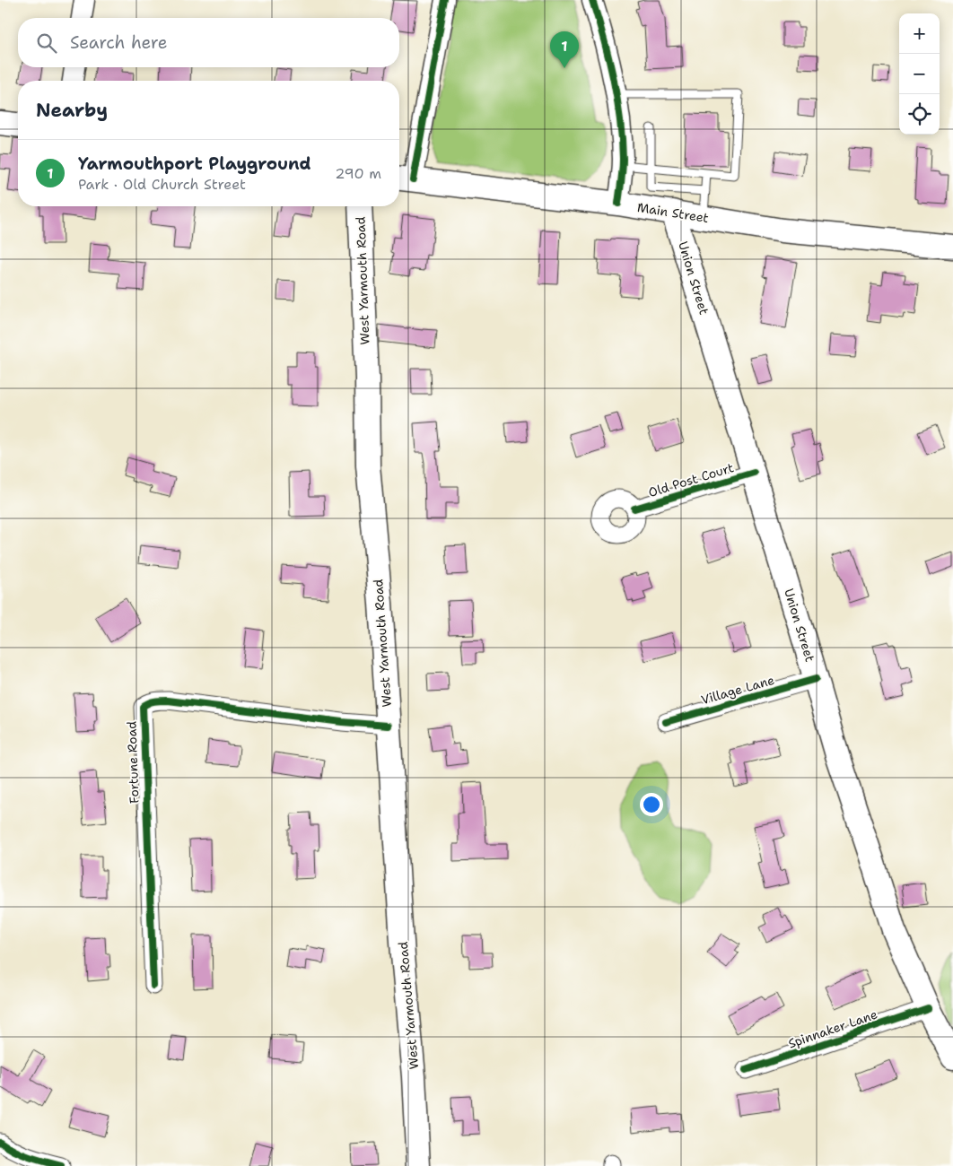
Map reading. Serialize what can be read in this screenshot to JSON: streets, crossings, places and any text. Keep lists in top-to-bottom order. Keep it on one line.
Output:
{"streets":{"main road":["Main Street","Union Street","West Yarmouth Road"],"street":["Old Post Court","Village Lane","Fortune Road","Spinnaker Lane"]},"crossings":[["Main Street","Union Street"],["Union Street","Old Post Court"],["Union Street","Village Lane"],["Union Street","Spinnaker Lane"],["West Yarmouth Road","Fortune Road"]],"page":{"map_buttons":["+","−"],"search":"Search here","pins":"1","heading":"Nearby","list":[{"mark":"1","name":"Yarmouthport Playground","note":"Park · Old Church Street","value":"290 m"}]}}
